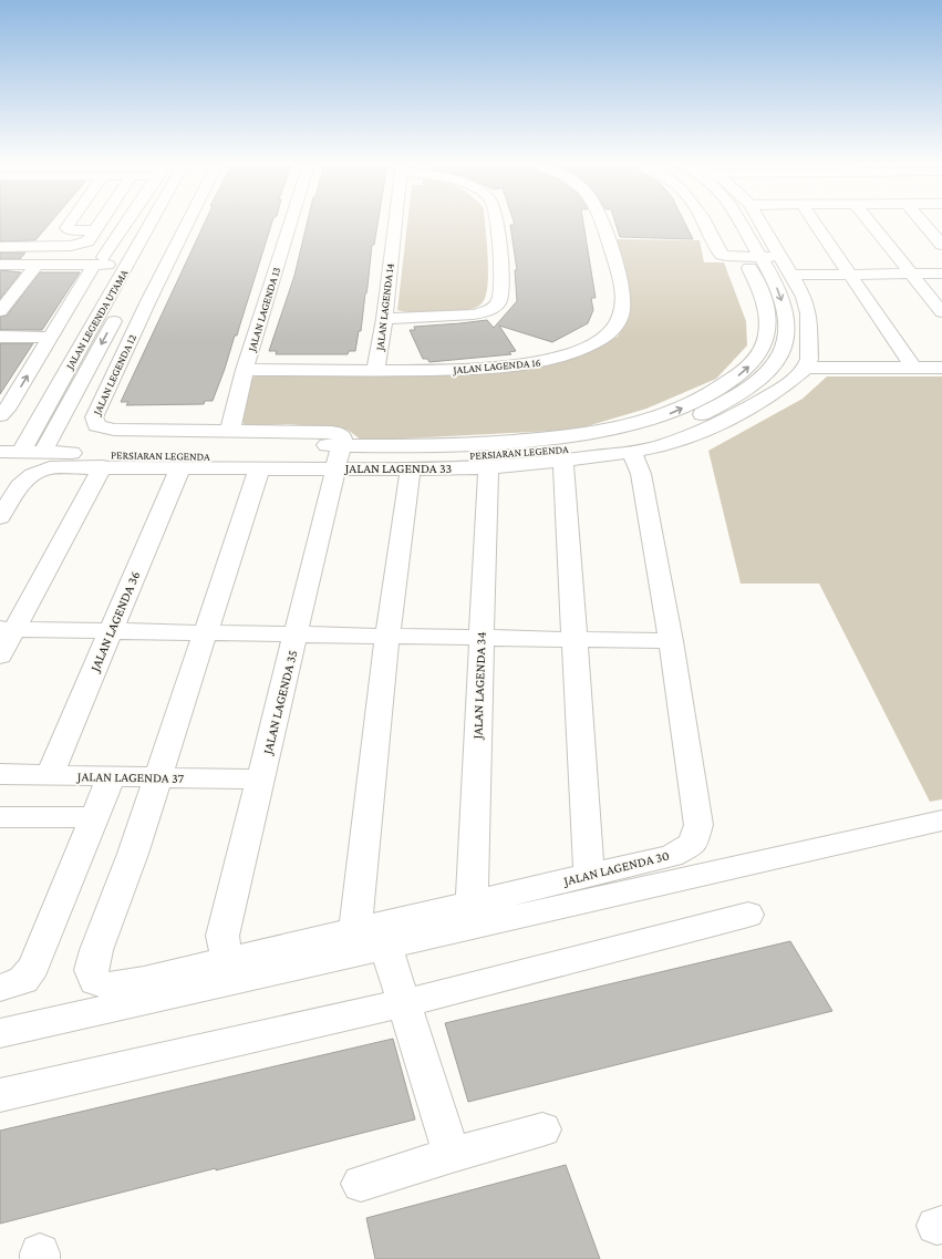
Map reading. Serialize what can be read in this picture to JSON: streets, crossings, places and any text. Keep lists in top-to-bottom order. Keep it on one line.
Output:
{"streets":{"street":["JALAN LAGENDA 14","JALAN LAGENDA 13","JALAN LEGENDA UTAMA","JALAN LAGENDA 16","JALAN LEGENDA 12","PERSIARAN LEGENDA","JALAN LAGENDA 33","JALAN LAGENDA 36","JALAN LAGENDA 34","JALAN LAGENDA 35","JALAN LAGENDA 37","JALAN LAGENDA 30"]},"crossings":[["JALAN LAGENDA 14","JALAN LAGENDA 16"],["JALAN LAGENDA 13","JALAN LAGENDA 16"],["JALAN LAGENDA 13","JALAN LEGENDA 12"],["JALAN LEGENDA UTAMA","JALAN LEGENDA 12"],["JALAN LEGENDA UTAMA","PERSIARAN LEGENDA"],["JALAN LEGENDA UTAMA","JALAN LAGENDA 33"],["JALAN LEGENDA 12","PERSIARAN LEGENDA"],["JALAN LEGENDA 12","JALAN LAGENDA 33"],["JALAN LEGENDA 12","JALAN LAGENDA 35"],["PERSIARAN LEGENDA","JALAN LAGENDA 33"],["PERSIARAN LEGENDA","JALAN LAGENDA 35"],["JALAN LAGENDA 33","JALAN LAGENDA 36"],["JALAN LAGENDA 33","JALAN LAGENDA 34"],["JALAN LAGENDA 33","JALAN LAGENDA 35"],["JALAN LAGENDA 33","JALAN LAGENDA 30"],["JALAN LAGENDA 36","JALAN LAGENDA 37"],["JALAN LAGENDA 34","JALAN LAGENDA 30"],["JALAN LAGENDA 35","JALAN LAGENDA 37"],["JALAN LAGENDA 35","JALAN LAGENDA 30"],["JALAN LAGENDA 37","JALAN LAGENDA 30"]]}
